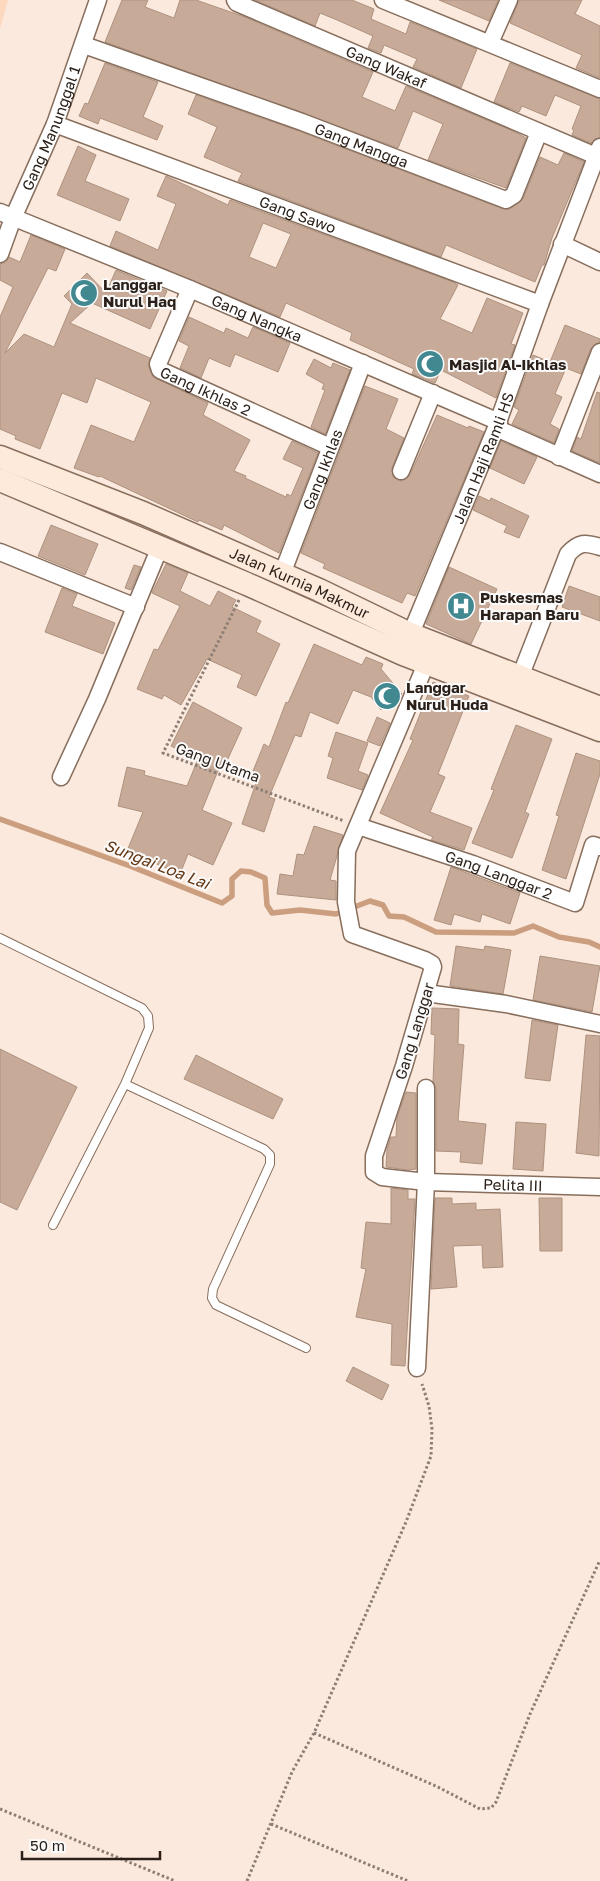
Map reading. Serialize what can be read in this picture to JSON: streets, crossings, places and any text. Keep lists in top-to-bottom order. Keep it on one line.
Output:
{"streets":{"street":["Gang Wakaf","Gang Manunggal 1","Gang Mangga","Gang Sawo","Gang Nangka","Gang Ikhlas 2","Jalan Haji Ramli HS","Gang Ikhlas","Jalan Kurnia Makmur","Gang Langgar 2","Gang Langgar","Pelita III"],"path":["Gang Utama"]},"crossings":[["Gang Wakaf","Gang Mangga"],["Gang Manunggal 1","Gang Mangga"],["Gang Manunggal 1","Gang Sawo"],["Gang Manunggal 1","Gang Nangka"],["Gang Sawo","Jalan Haji Ramli HS"],["Gang Nangka","Gang Ikhlas 2"],["Gang Nangka","Jalan Haji Ramli HS"],["Gang Nangka","Gang Ikhlas"],["Gang Ikhlas 2","Gang Ikhlas"],["Jalan Haji Ramli HS","Jalan Kurnia Makmur"],["Gang Ikhlas","Jalan Kurnia Makmur"],["Jalan Kurnia Makmur","Gang Utama"],["Jalan Kurnia Makmur","Gang Langgar"],["Gang Utama","Gang Langgar 2"],["Gang Utama","Gang Langgar"],["Gang Langgar 2","Gang Langgar"],["Gang Langgar","Pelita III"]],"water":["Sungai Loa Lai"],"places":{"mosque":["Langgar Nurul Haq","Masjid Al-Ikhlas","Langgar Nurul Huda"],"hospital":["Puskesmas Harapan Baru"]},"scale_bar":"50 m"}
